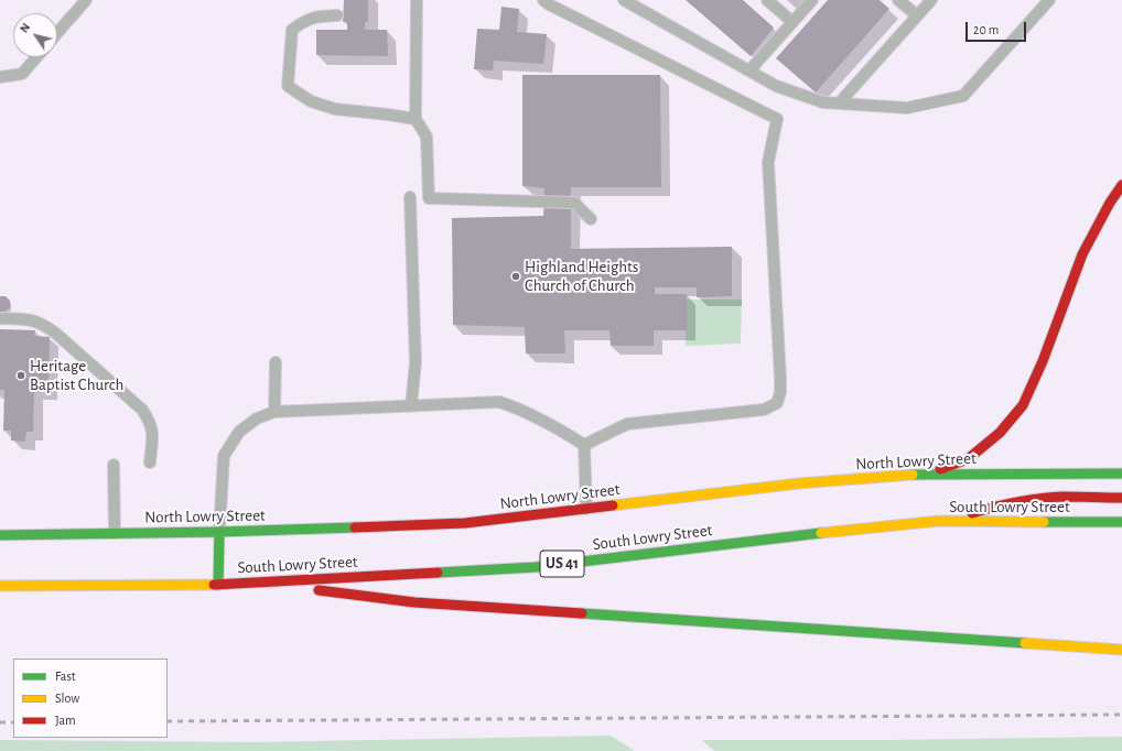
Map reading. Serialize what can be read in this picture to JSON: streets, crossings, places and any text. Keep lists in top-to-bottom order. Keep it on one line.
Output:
{"streets":{"main road":["North Lowry Street","South Lowry Street","US 41"]},"places":["Highland Heights Church of Church","Heritage Baptist Church"],"legend":["Fast","Slow","Jam"],"scale_bar":"20 m","north":"top left"}
